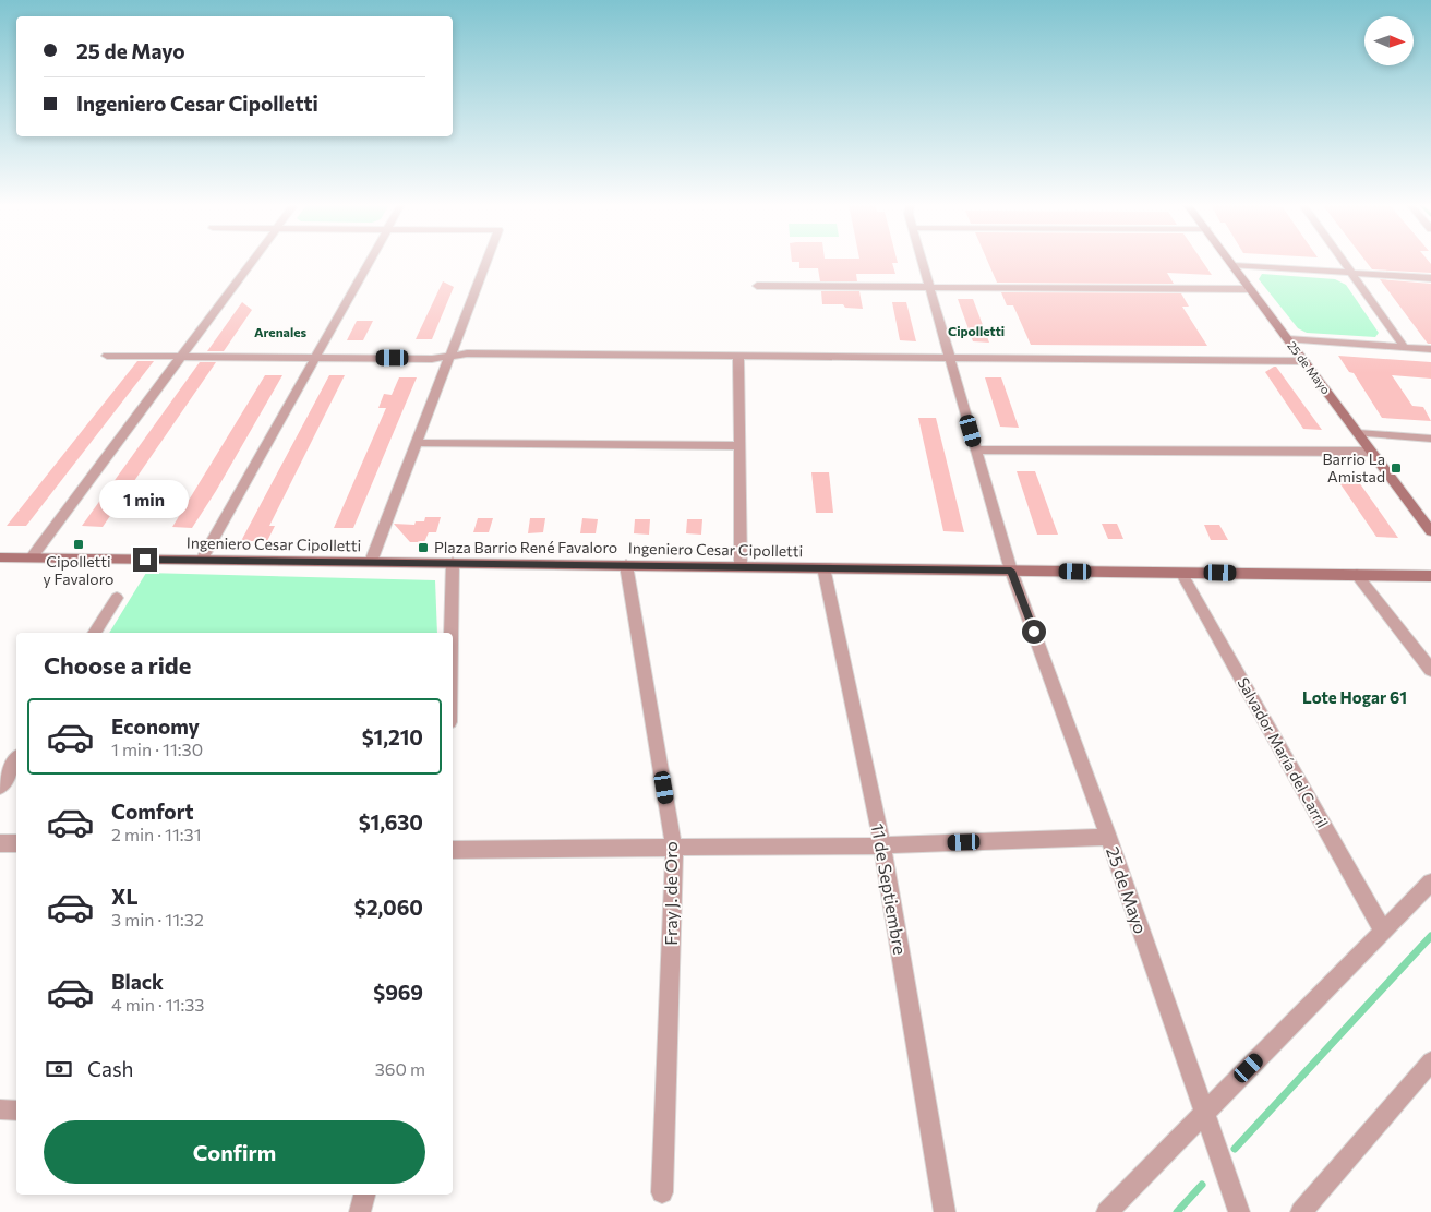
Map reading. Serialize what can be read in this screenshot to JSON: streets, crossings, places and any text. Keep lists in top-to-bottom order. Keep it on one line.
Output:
{"streets":{"street":["25 de Mayo","Ingeniero Cesar Cipolletti","Salvador María del Carril","11 de Septiembre","Fray J. de Oro"]},"crossings":[["25 de Mayo","Ingeniero Cesar Cipolletti"],["Ingeniero Cesar Cipolletti","Salvador María del Carril"],["Ingeniero Cesar Cipolletti","11 de Septiembre"],["Ingeniero Cesar Cipolletti","Fray J. de Oro"]],"districts":["Cipolletti","Arenales","Lote Hogar 61"],"places":{"transit":["Barrio La Amistad","Cipolletti y Favaloro","Plaza Barrio René Favaloro"]},"north":"right","page":{"banner":["25 de Mayo","Ingeniero Cesar Cipolletti"],"bubble":"1 min","heading":"Choose a ride","list":[{"name":"Economy","note":"1 min · 11:30","value":"$1,210"},{"name":"Comfort","note":"2 min · 11:31","value":"$1,630"},{"name":"XL","note":"3 min · 11:32","value":"$2,060"},{"name":"Black","note":"4 min · 11:33","value":"$969"}],"pay":["Cash","360 m"],"buttons":"Confirm"}}
